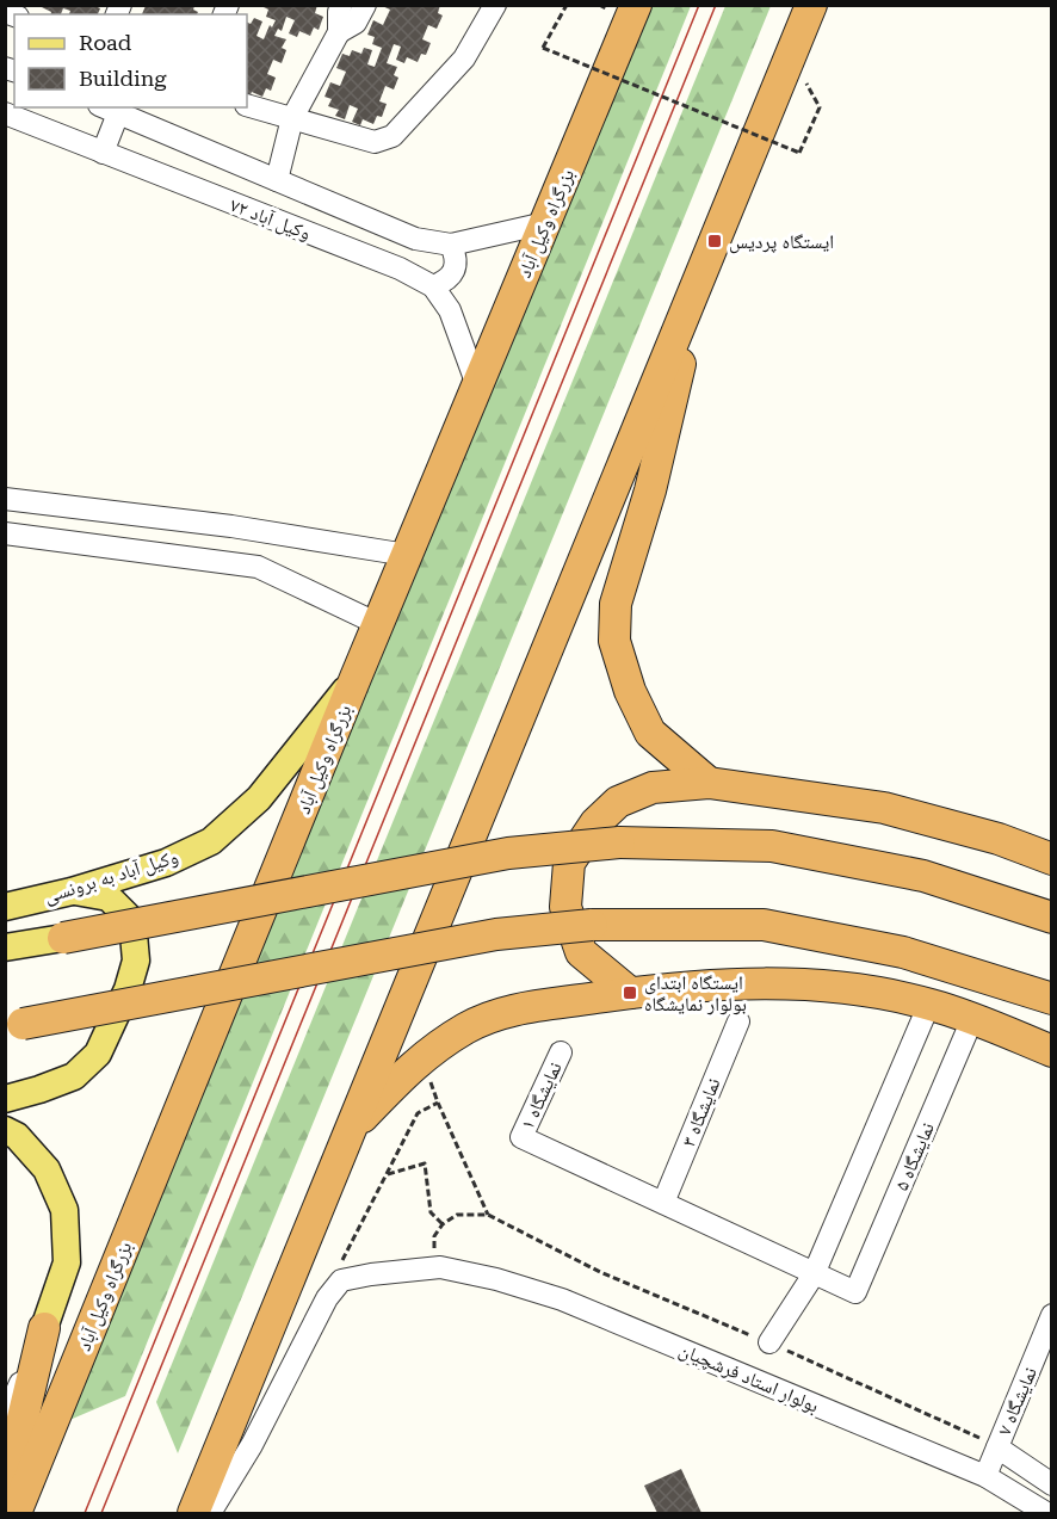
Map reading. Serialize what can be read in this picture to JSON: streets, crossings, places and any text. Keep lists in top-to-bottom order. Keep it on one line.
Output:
{"streets":{"highway":["بزرگراه وکیل آباد"],"main road":["وکیل آباد به برونسی"],"street":["۷۲ وکیل آباد","نمایشگاه ۱","نمایشگاه ۳","نمایشگاه ۵","بولوار استاد فرشچیان","نمایشگاه ۷"]},"crossings":[["۷۲ وکیل آباد","بزرگراه وکیل آباد"],["بزرگراه وکیل آباد","وکیل آباد به برونسی"],["نمایشگاه ۱","نمایشگاه ۳"],["بولوار استاد فرشچیان","نمایشگاه ۷"]],"places":{"transit":["ایستگاه پردیس","ایستگاه ابتدای بولوار نمایشگاه"]},"legend":["Road","Building"]}
